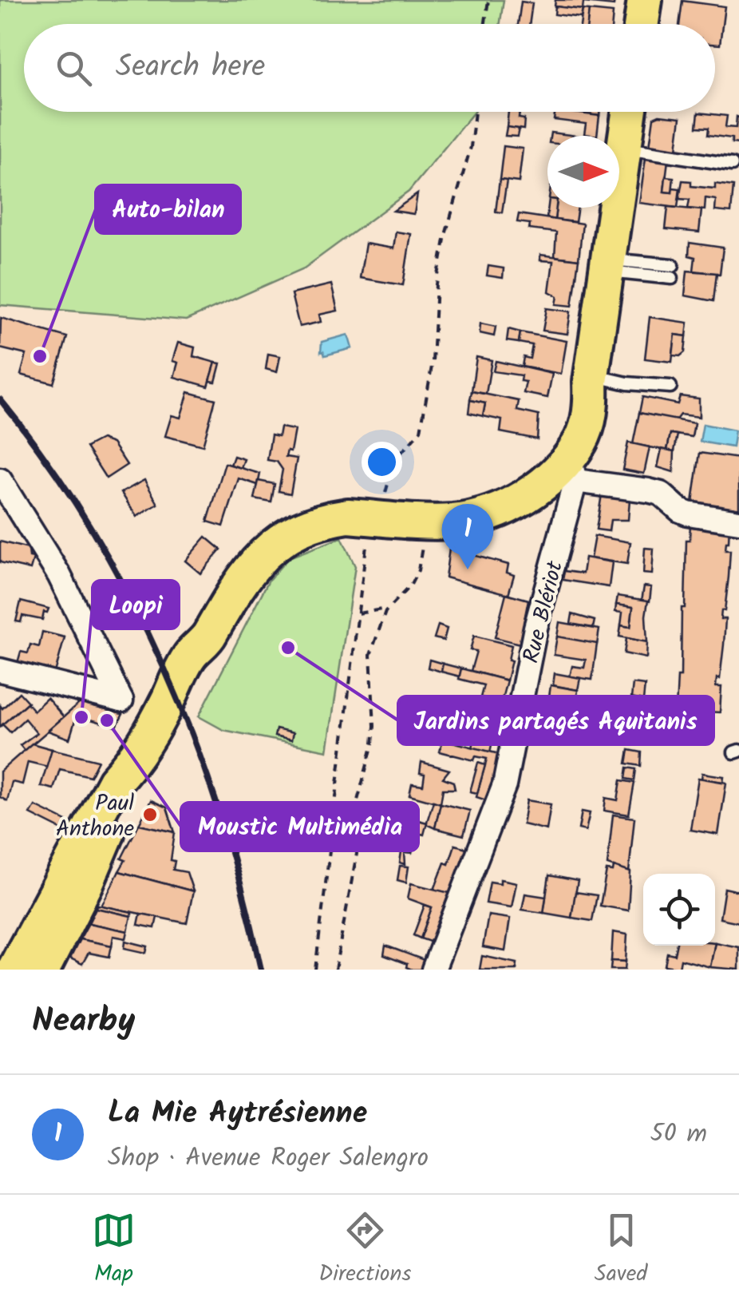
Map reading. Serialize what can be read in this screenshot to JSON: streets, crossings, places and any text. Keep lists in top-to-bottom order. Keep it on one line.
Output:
{"streets":{"street":["Rue Blériot"]},"places":["Auto-bilan","Jardins partagés Aquitanis","Loopi","Moustic Multimédia","Paul Anthone"],"north":"right","page":{"search":"Search here","pins":"1","heading":"Nearby","list":[{"mark":"1","name":"La Mie Aytrésienne","note":"Shop · Avenue Roger Salengro","value":"50 m"}],"nav":["Map","Directions","Saved"]}}
